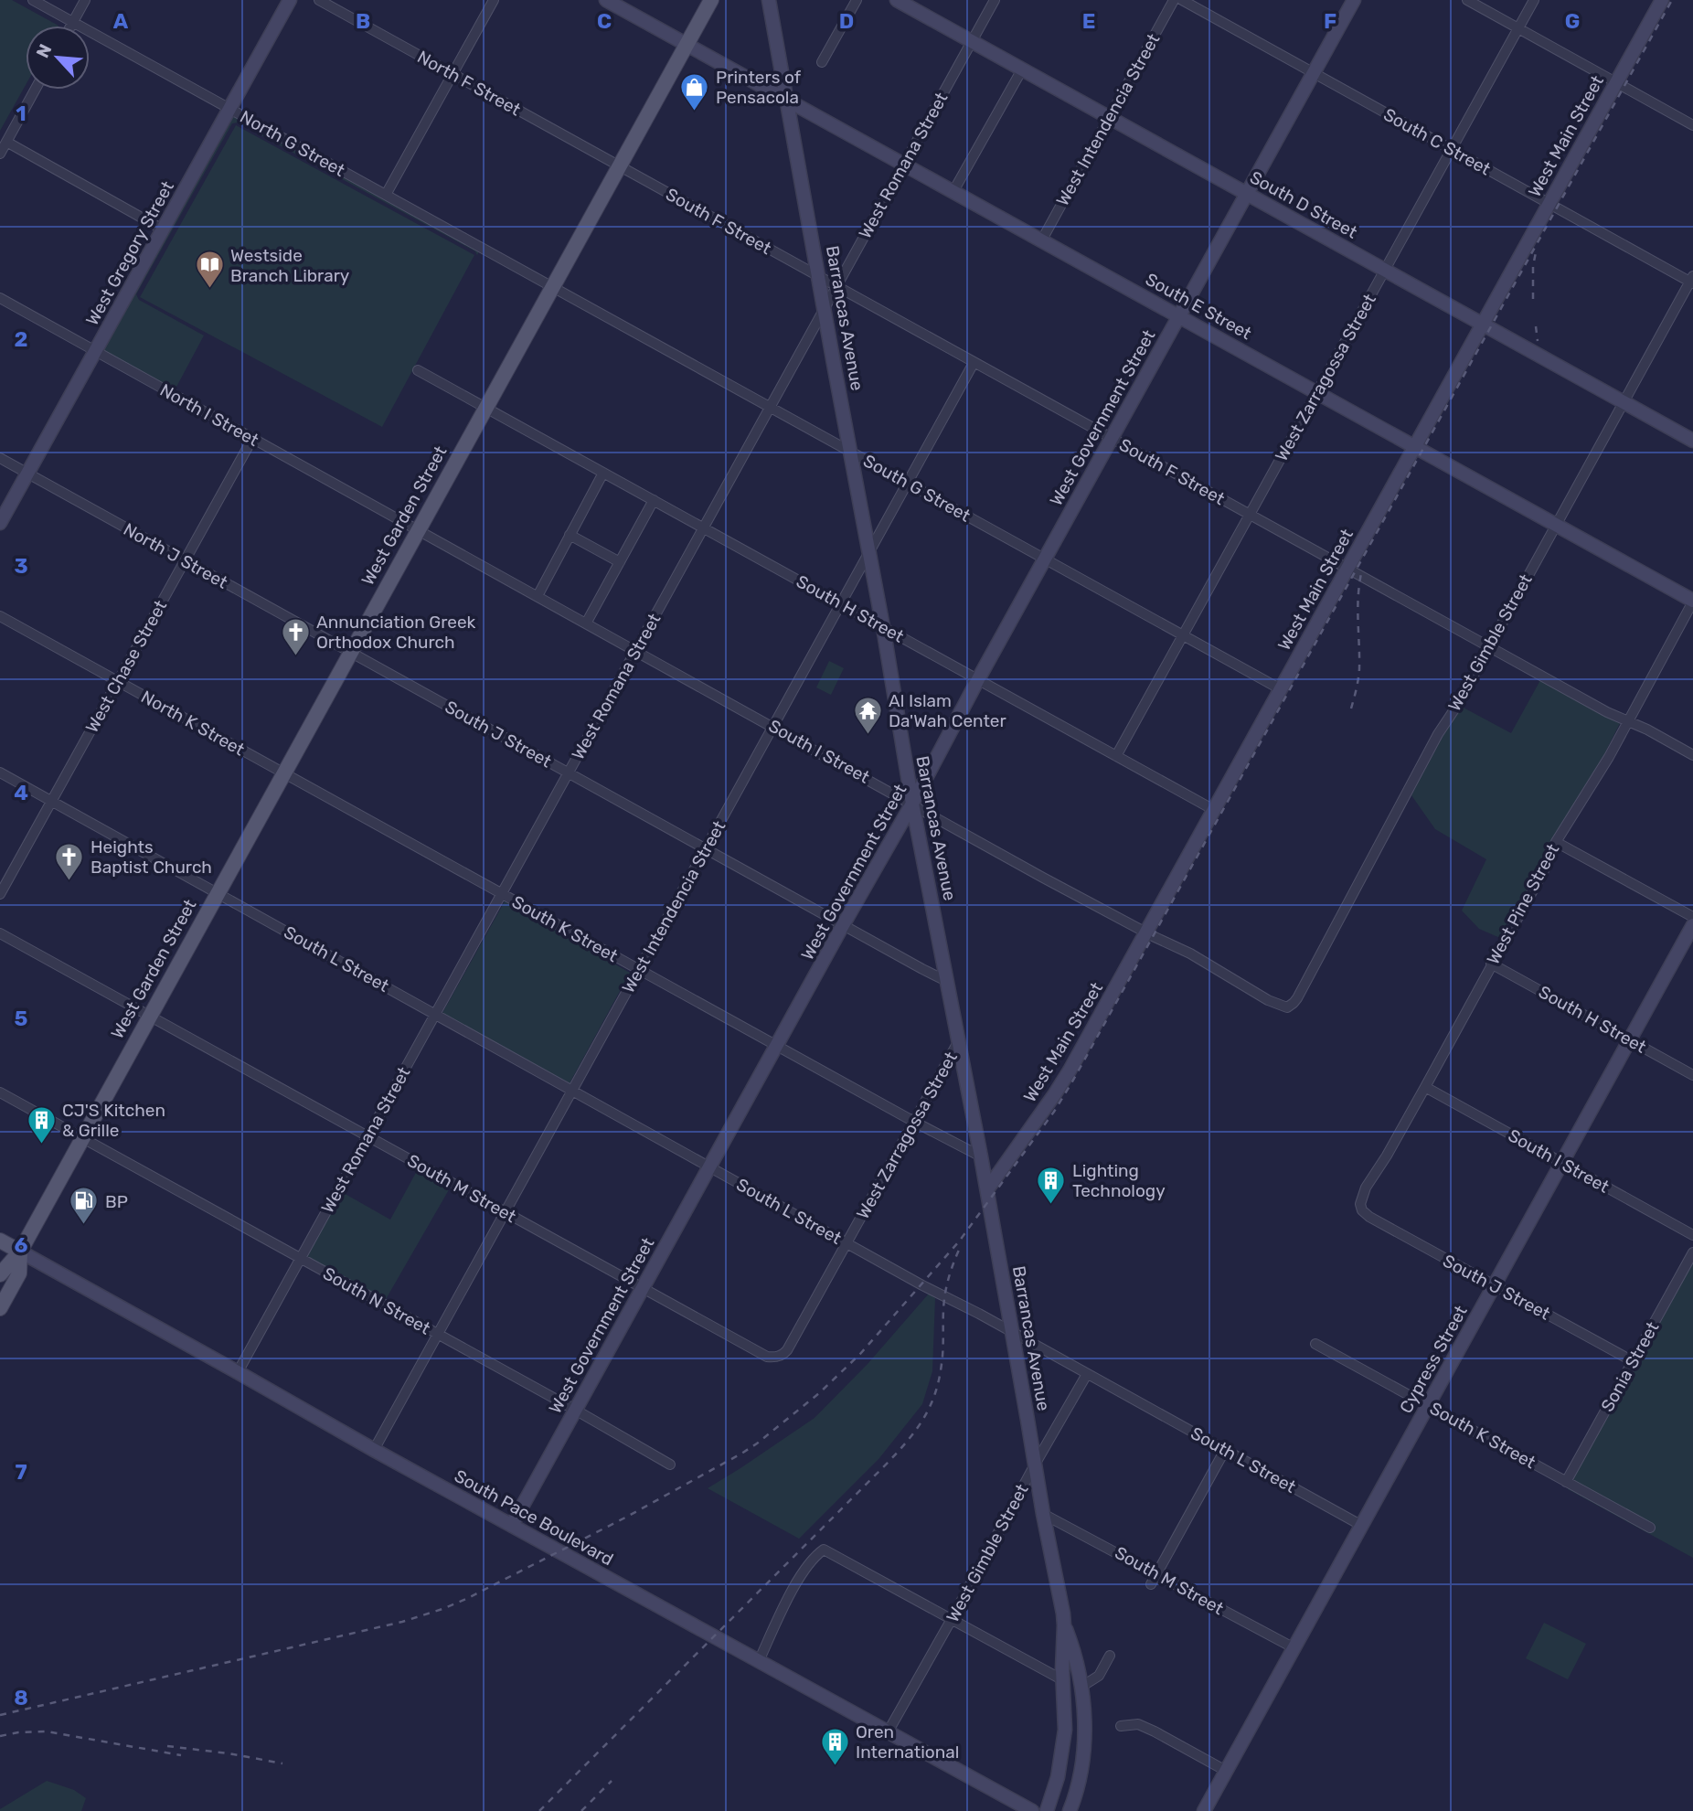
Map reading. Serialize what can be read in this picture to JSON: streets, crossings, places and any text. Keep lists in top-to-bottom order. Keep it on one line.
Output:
{"streets":{"main road":["West Garden Street"],"street":["North F Street","West Intendencia Street","West Main Street","South C Street","North G Street","West Romana Street","South D Street","South F Street","West Gregory Street","South E Street","Barrancas Avenue","West Zarragossa Street","North I Street","West Government Street","South G Street","North J Street","South H Street","West Gimble Street","West Chase Street","North K Street","South J Street","South I Street","West Pine Street","South K Street","South L Street","South M Street","South N Street","Cypress Street","Sonia Street","South Pace Boulevard"]},"crossings":[["North F Street","South F Street"],["North F Street","West Garden Street"],["West Intendencia Street","South D Street"],["West Intendencia Street","South F Street"],["West Intendencia Street","South E Street"],["West Intendencia Street","Barrancas Avenue"],["West Intendencia Street","South G Street"],["West Intendencia Street","South H Street"],["West Intendencia Street","South J Street"],["West Intendencia Street","South I Street"],["West Intendencia Street","South K Street"],["West Intendencia Street","South L Street"],["West Intendencia Street","South M Street"],["West Intendencia Street","South N Street"],["West Intendencia Street","South Pace Boulevard"],["West Main Street","South C Street"],["West Main Street","South D Street"],["West Main Street","South F Street"],["West Main Street","South E Street"],["West Main Street","Barrancas Avenue"],["West Main Street","South G Street"],["West Main Street","South H Street"],["West Main Street","South I Street"],["South C Street","West Zarragossa Street"],["South C Street","West Government Street"],["South C Street","West Gimble Street"],["North G Street","West Gregory Street"],["North G Street","South G Street"],["North G Street","West Garden Street"],["West Romana Street","South D Street"],["West Romana Street","South F Street"],["West Romana Street","South E Street"],["West Romana Street","Barrancas Avenue"],["West Romana Street","South G Street"],["West Romana Street","South H Street"],["West Romana Street","South J Street"],["West Romana Street","South I Street"],["West Romana Street","South K Street"],["West Romana Street","South L Street"],["West Romana Street","South M Street"],["West Romana Street","South N Street"],["West Romana Street","South Pace Boulevard"],["South D Street","West Zarragossa Street"],["South D Street","West Government Street"],["South D Street","West Gimble Street"],["South F Street","Barrancas Avenue"],["South F Street","West Zarragossa Street"],["South F Street","West Government Street"],["South F Street","West Garden Street"],["South F Street","West Gimble Street"],["South F Street","West Pine Street"],["West Gregory Street","North I Street"],["West Gregory Street","North J Street"],["South E Street","Barrancas Avenue"],["South E Street","West Zarragossa Street"],["South E Street","West Government Street"],["South E Street","West Garden Street"],["South E Street","West Gimble Street"],["South E Street","West Pine Street"],["Barrancas Avenue","West Zarragossa Street"],["Barrancas Avenue","West Government Street"],["Barrancas Avenue","South G Street"],["Barrancas Avenue","South H Street"],["Barrancas Avenue","West Gimble Street"],["Barrancas Avenue","South J Street"],["Barrancas Avenue","South I Street"],["Barrancas Avenue","South K Street"],["Barrancas Avenue","South L Street"],["Barrancas Avenue","South M Street"],["West Zarragossa Street","South G Street"],["West Zarragossa Street","South H Street"],["West Zarragossa Street","South K Street"],["West Zarragossa Street","South L Street"],["West Zarragossa Street","South M Street"],["North I Street","West Garden Street"],["North I Street","West Chase Street"],["North I Street","South I Street"],["West Government Street","South G Street"],["West Government Street","South H Street"],["West Government Street","South J Street"],["West Government Street","South I Street"],["West Government Street","South K Street"],["West Government Street","South L Street"],["West Government Street","South M Street"],["West Government Street","South N Street"],["West Government Street","South Pace Boulevard"],["South G Street","West Garden Street"],["West Garden Street","North J Street"],["West Garden Street","South H Street"],["West Garden Street","North K Street"],["West Garden Street","South J Street"],["West Garden Street","South I Street"],["West Garden Street","South K Street"],["West Garden Street","South L Street"],["West Garden Street","South M Street"],["West Garden Street","South N Street"],["West Garden Street","South Pace Boulevard"],["North J Street","West Chase Street"],["North J Street","South J Street"],["South H Street","West Pine Street"],["South H Street","Cypress Street"],["West Gimble Street","South I Street"],["West Gimble Street","South L Street"],["West Gimble Street","South Pace Boulevard"],["West Chase Street","North K Street"],["West Chase Street","South L Street"],["North K Street","South K Street"],["South J Street","West Pine Street"],["South J Street","Cypress Street"],["South J Street","Sonia Street"],["South I Street","West Pine Street"],["South I Street","Cypress Street"],["South K Street","Cypress Street"],["South K Street","Sonia Street"],["South L Street","Cypress Street"],["South M Street","Cypress Street"]],"places":{"shop":["Printers of Pensacola"],"library":["Westside Branch Library"],"church":["Annunciation Greek Orthodox Church","Heights Baptist Church"],"temple":["Al Islam Da'Wah Center"],"building":["CJ'S Kitchen & Grille","Lighting Technology","Oren International"],"fuel station":["BP"]},"north":"top left","grid":{"columns":["A","B","C","D","E","F","G"],"rows":["1","2","3","4","5","6","7","8"]}}
